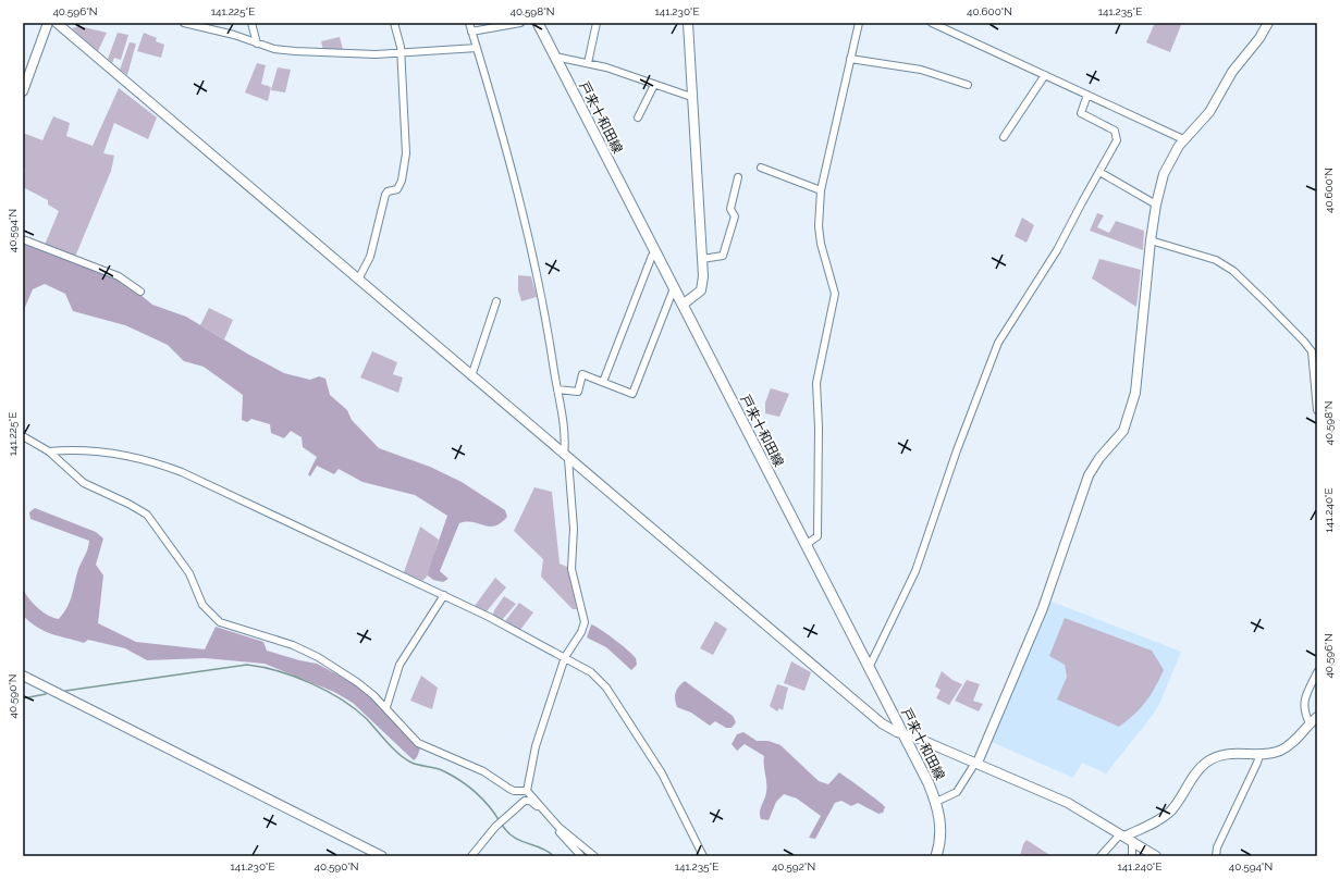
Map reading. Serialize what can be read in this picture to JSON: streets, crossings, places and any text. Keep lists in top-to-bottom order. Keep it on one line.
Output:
{"streets":{"main road":["戸来十和田線"]},"coordinates":["40.596°N","141.225°E","40.598°N","141.230°E","40.600°N","141.235°E","40.594°N","141.240°E","40.590°N","40.592°N"]}
